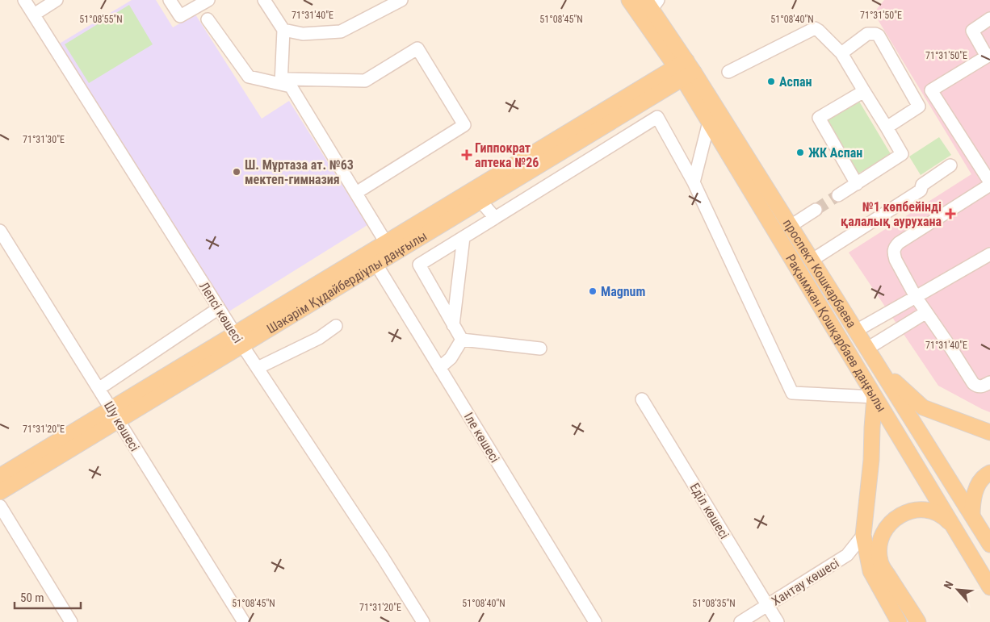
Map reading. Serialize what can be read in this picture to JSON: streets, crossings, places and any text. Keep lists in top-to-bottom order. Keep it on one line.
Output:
{"streets":{"main road":["проспект Кошкарбаева","Шәкәрім Құдайбердіұлы даңғылы","Рақымжан Қошқарбаев даңғылы"],"street":["Лепсі көшесі","Шу көшесі","Іле көшесі","Еділ көшесі","Хантау көшесі"]},"crossings":[["проспект Кошкарбаева","Шәкәрім Құдайбердіұлы даңғылы"],["проспект Кошкарбаева","Рақымжан Қошқарбаев даңғылы"],["Шәкәрім Құдайбердіұлы даңғылы","Лепсі көшесі"],["Шәкәрім Құдайбердіұлы даңғылы","Рақымжан Қошқарбаев даңғылы"],["Шәкәрім Құдайбердіұлы даңғылы","Шу көшесі"],["Шәкәрім Құдайбердіұлы даңғылы","Іле көшесі"],["Еділ көшесі","Хантау көшесі"]],"places":{"other":["Аспан","ЖК Аспан","Ш. Мұртаза ат. №63 мектеп-гимназия","Magnum"],"health":["Гиппократ аптека №26","№1 көпбейінді қалалық аурухана"]},"scale_bar":"50 m","north":"top left","coordinates":["71°31'40\"E","71°31'50\"E","51°08'55\"N","51°08'45\"N","51°08'40\"N","71°31'30\"E","71°31'20\"E","51°08'35\"N"]}
